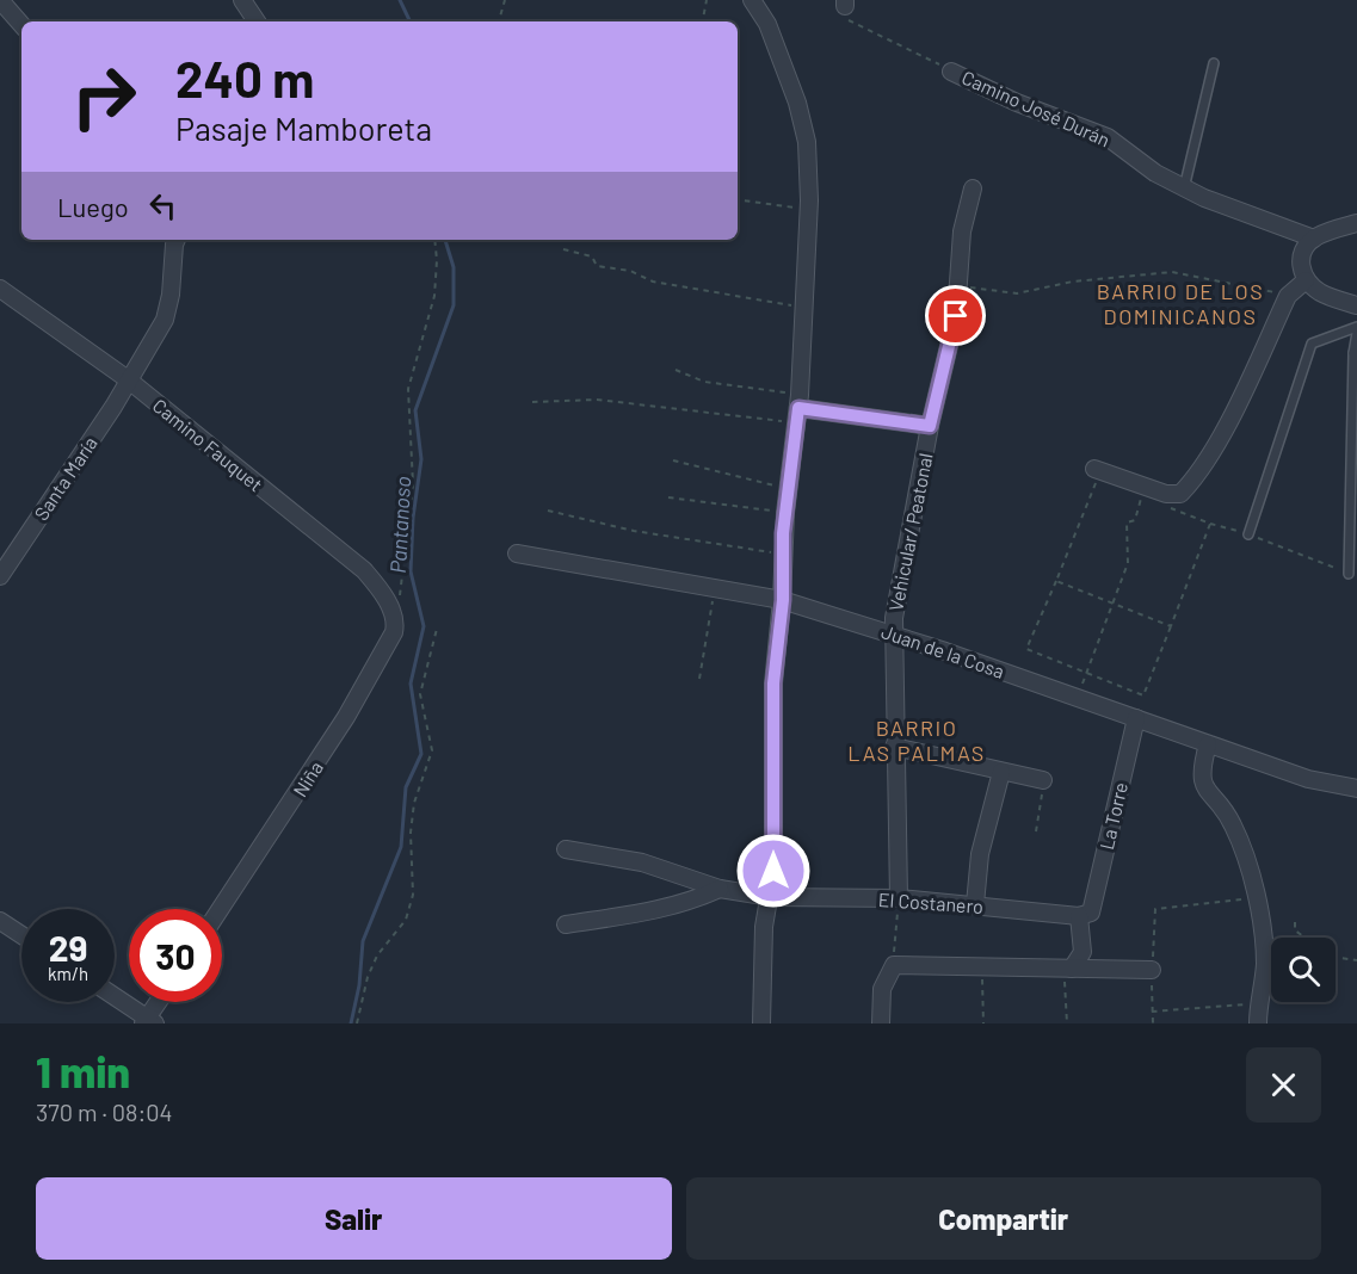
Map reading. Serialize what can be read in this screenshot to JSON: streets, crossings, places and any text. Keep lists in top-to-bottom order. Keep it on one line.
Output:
{"streets":{"street":["Camino José Durán","Camino Fauquet","Santa María","Vehicular/ Peatonal","Juan de la Cosa","Niña","La Torre","El Costanero"]},"crossings":[["Camino Fauquet","Santa María"],["Camino Fauquet","Niña"],["Vehicular/ Peatonal","Juan de la Cosa"],["Vehicular/ Peatonal","El Costanero"],["Juan de la Cosa","La Torre"],["La Torre","El Costanero"]],"districts":["BARRIO DE LOS DOMINICANOS","BARRIO LAS PALMAS"],"water":["Pantanoso"],"page":{"turn":["240 m","Pasaje Mamboreta"],"then":"Luego","speed":"29 km/h","limit":"30","heading":["1 min","370 m · 08:04"],"buttons":["Salir","Compartir"]}}
